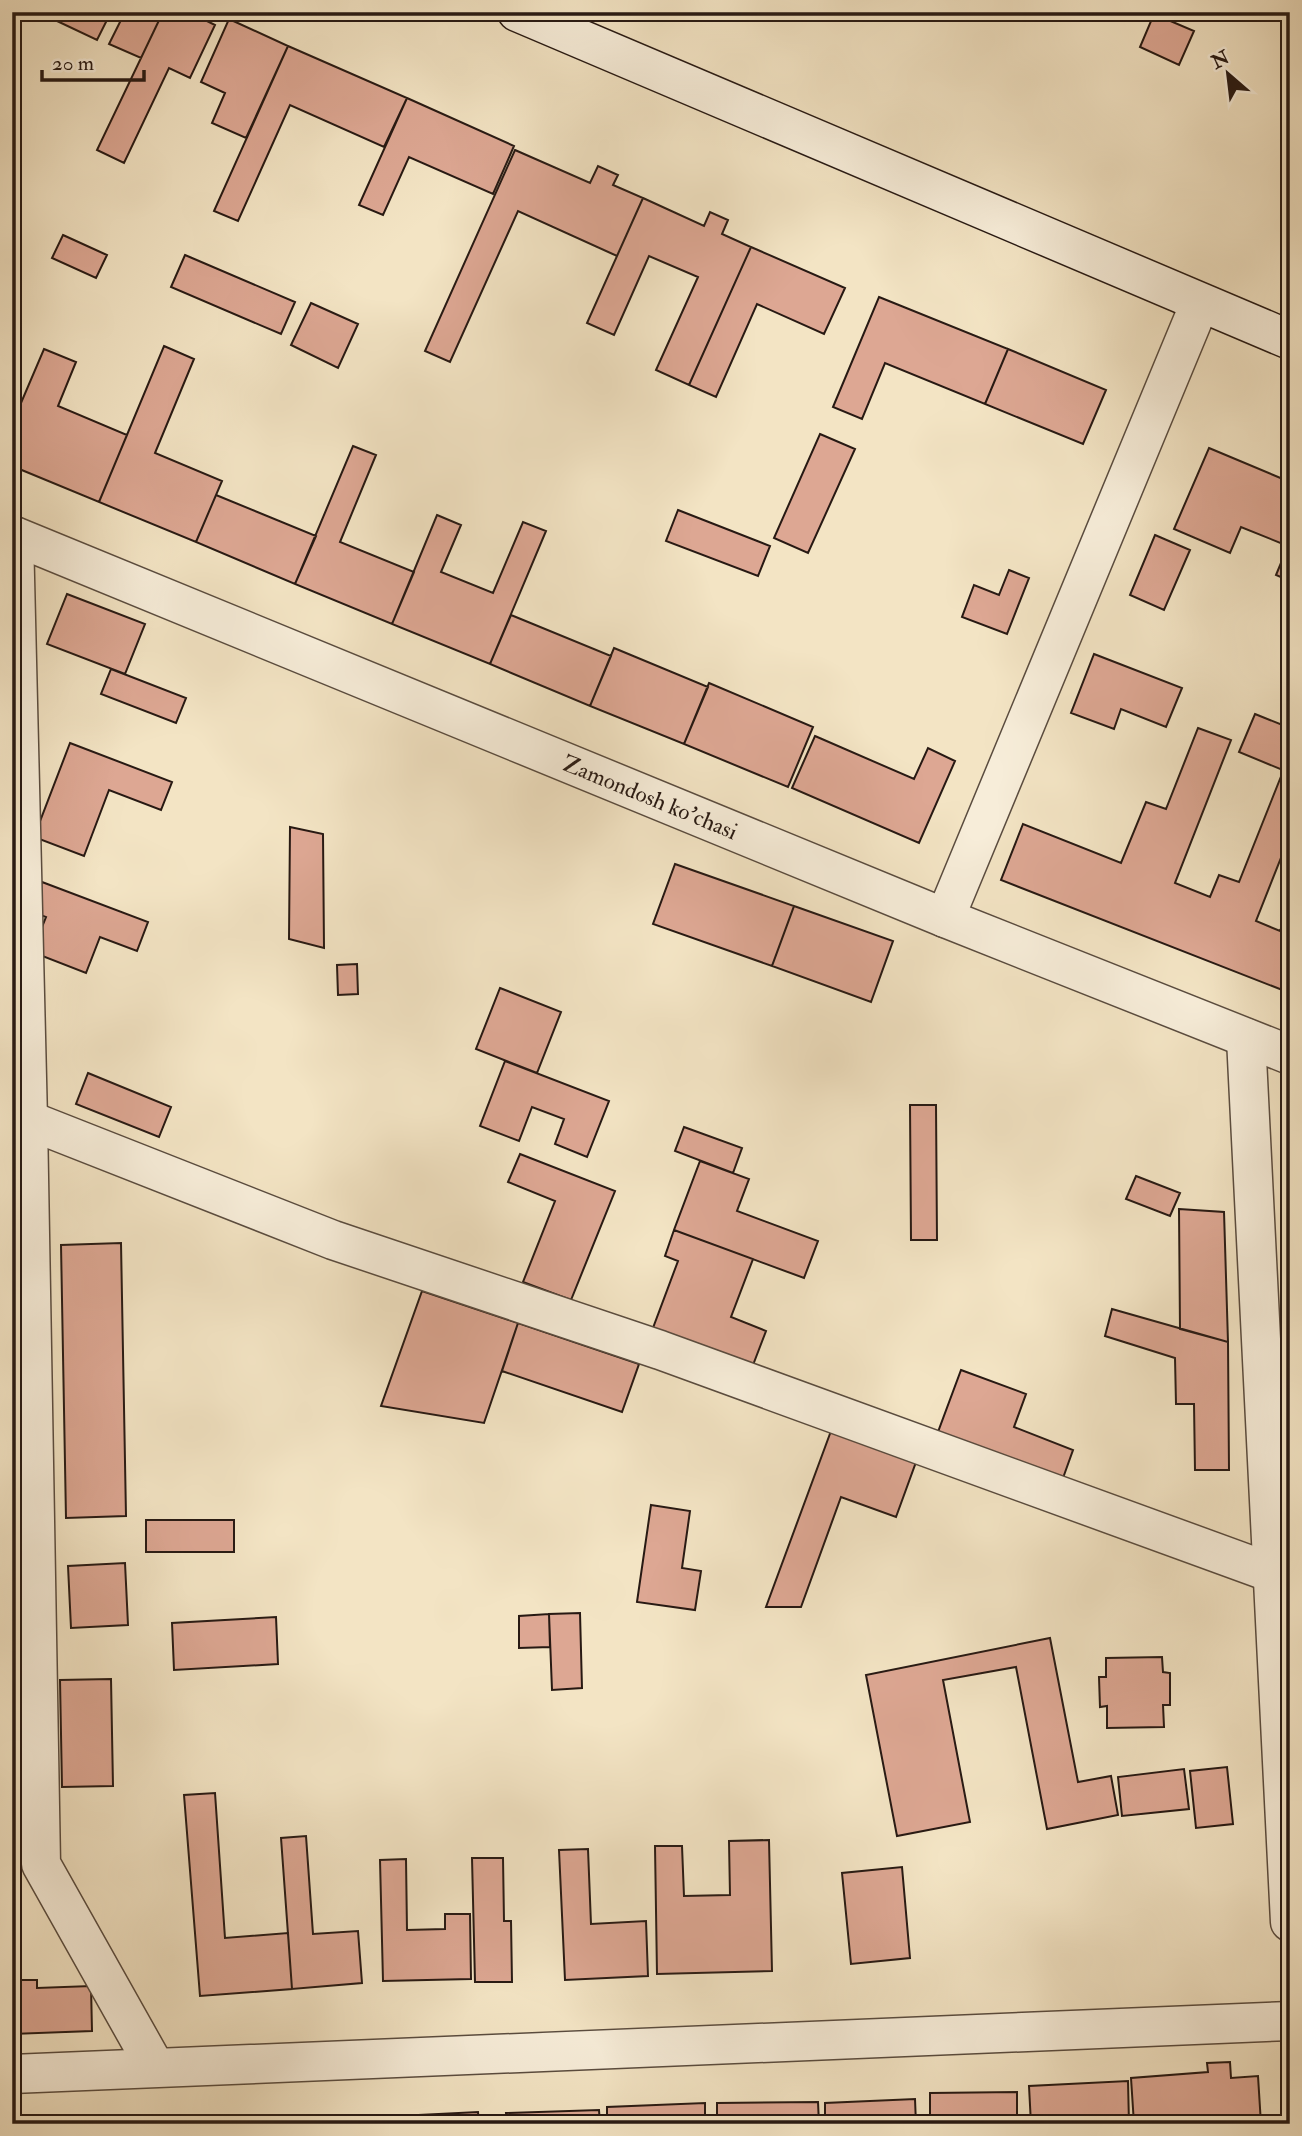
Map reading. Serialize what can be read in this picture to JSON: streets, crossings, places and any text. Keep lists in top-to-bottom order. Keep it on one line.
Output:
{"streets":{"street":["Zamondosh ko'chasi"]},"scale_bar":"20 m","north":"top left"}
